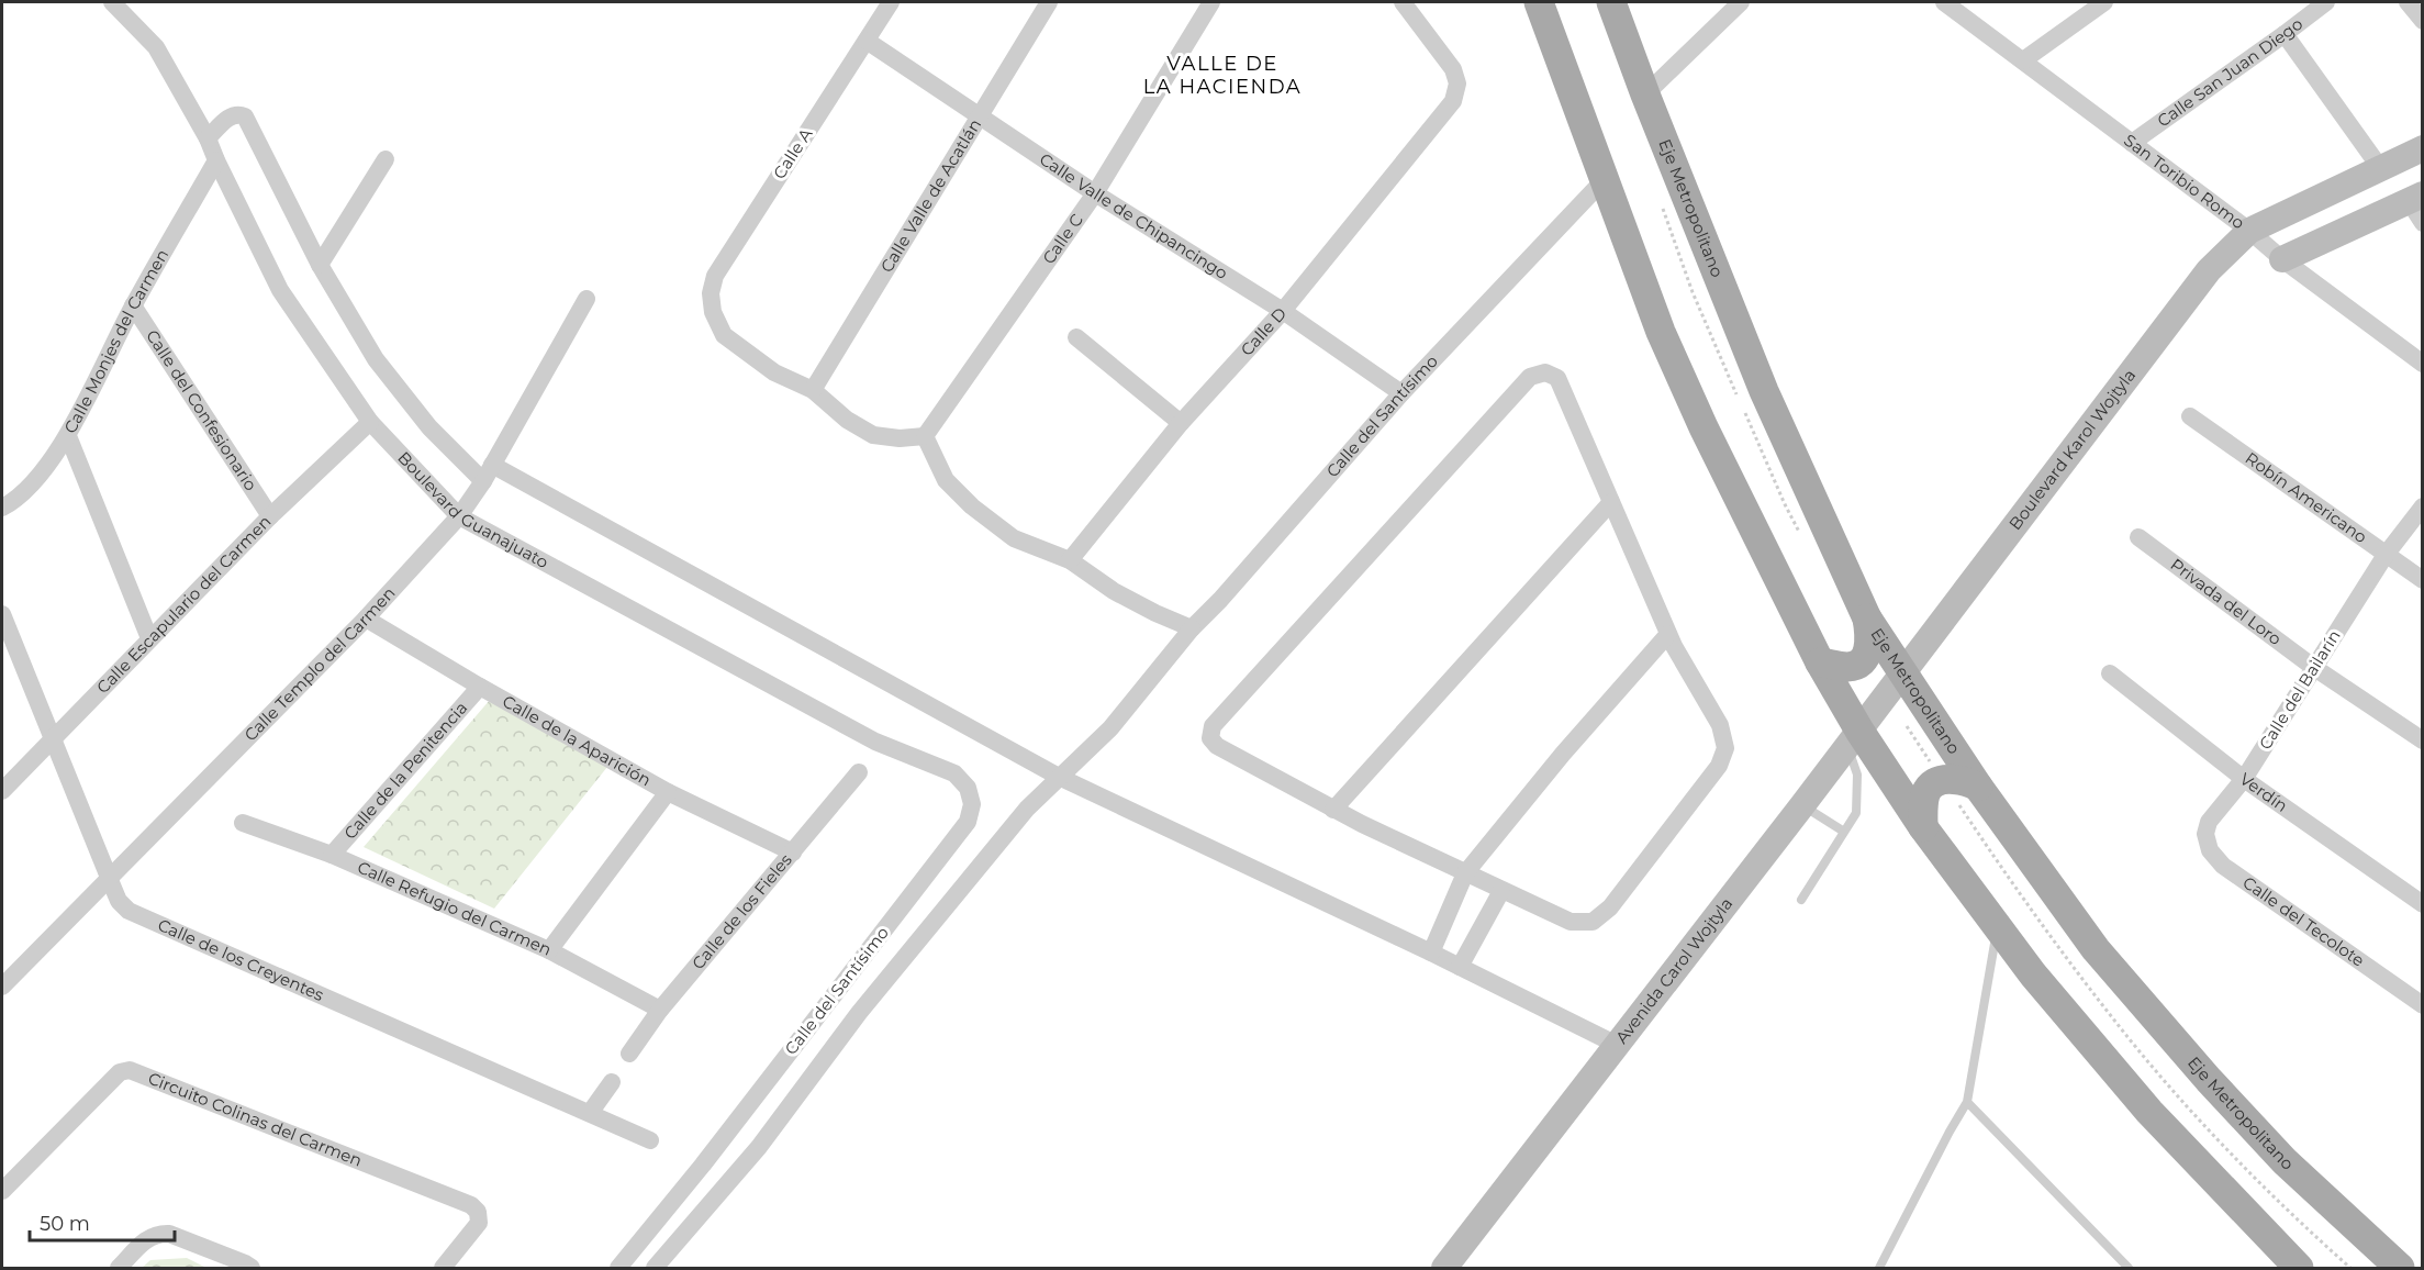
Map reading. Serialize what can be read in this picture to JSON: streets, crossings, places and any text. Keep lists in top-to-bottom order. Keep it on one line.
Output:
{"streets":{"main road":["Eje Metropolitano"],"street":["Calle San Juan Diego","Calle A","San Toribio Romo","Calle Valle de Acatlán","Calle Valle de Chipancingo","Calle C","Calle D","Calle Monjes del Carmen","Calle del Confesionario","Calle del Santísimo","Boulevard Karol Wojtyla","Robín Americano","Boulevard Guanajuato","Privada del Loro","Calle Escapulario del Carmen","Calle Templo del Carmen","Calle del Bailarín","Calle de la Aparición","Calle de la Penitencia","Verdín","Calle Refugio del Carmen","Calle de los Fieles","Calle del Tecolote","Calle de los Creyentes","Avenida Carol Wojtyla","Circuito Colinas del Carmen"]},"crossings":[["Calle San Juan Diego","San Toribio Romo"],["Calle A","Calle Valle de Acatlán"],["Calle A","Calle Valle de Chipancingo"],["San Toribio Romo","Boulevard Karol Wojtyla"],["Calle Valle de Acatlán","Calle Valle de Chipancingo"],["Eje Metropolitano","Boulevard Karol Wojtyla"],["Eje Metropolitano","Avenida Carol Wojtyla"],["Calle Valle de Chipancingo","Calle C"],["Calle Valle de Chipancingo","Calle D"],["Calle Valle de Chipancingo","Calle del Santísimo"],["Calle Monjes del Carmen","Calle del Confesionario"],["Calle Monjes del Carmen","Boulevard Guanajuato"],["Calle del Confesionario","Calle Escapulario del Carmen"],["Calle del Santísimo","Boulevard Guanajuato"],["Boulevard Karol Wojtyla","Avenida Carol Wojtyla"],["Robín Americano","Calle del Bailarín"],["Boulevard Guanajuato","Calle Escapulario del Carmen"],["Boulevard Guanajuato","Calle Templo del Carmen"],["Boulevard Guanajuato","Avenida Carol Wojtyla"],["Privada del Loro","Calle del Bailarín"],["Calle Escapulario del Carmen","Calle de los Creyentes"],["Calle Templo del Carmen","Calle de la Aparición"],["Calle Templo del Carmen","Calle de los Creyentes"],["Calle del Bailarín","Verdín"],["Calle del Bailarín","Calle del Tecolote"],["Calle de la Aparición","Calle de la Penitencia"],["Calle de la Aparición","Calle de los Fieles"],["Calle de la Penitencia","Calle Refugio del Carmen"],["Calle Refugio del Carmen","Calle de los Fieles"]],"districts":["VALLE DE LA HACIENDA"],"scale_bar":"50 m"}
